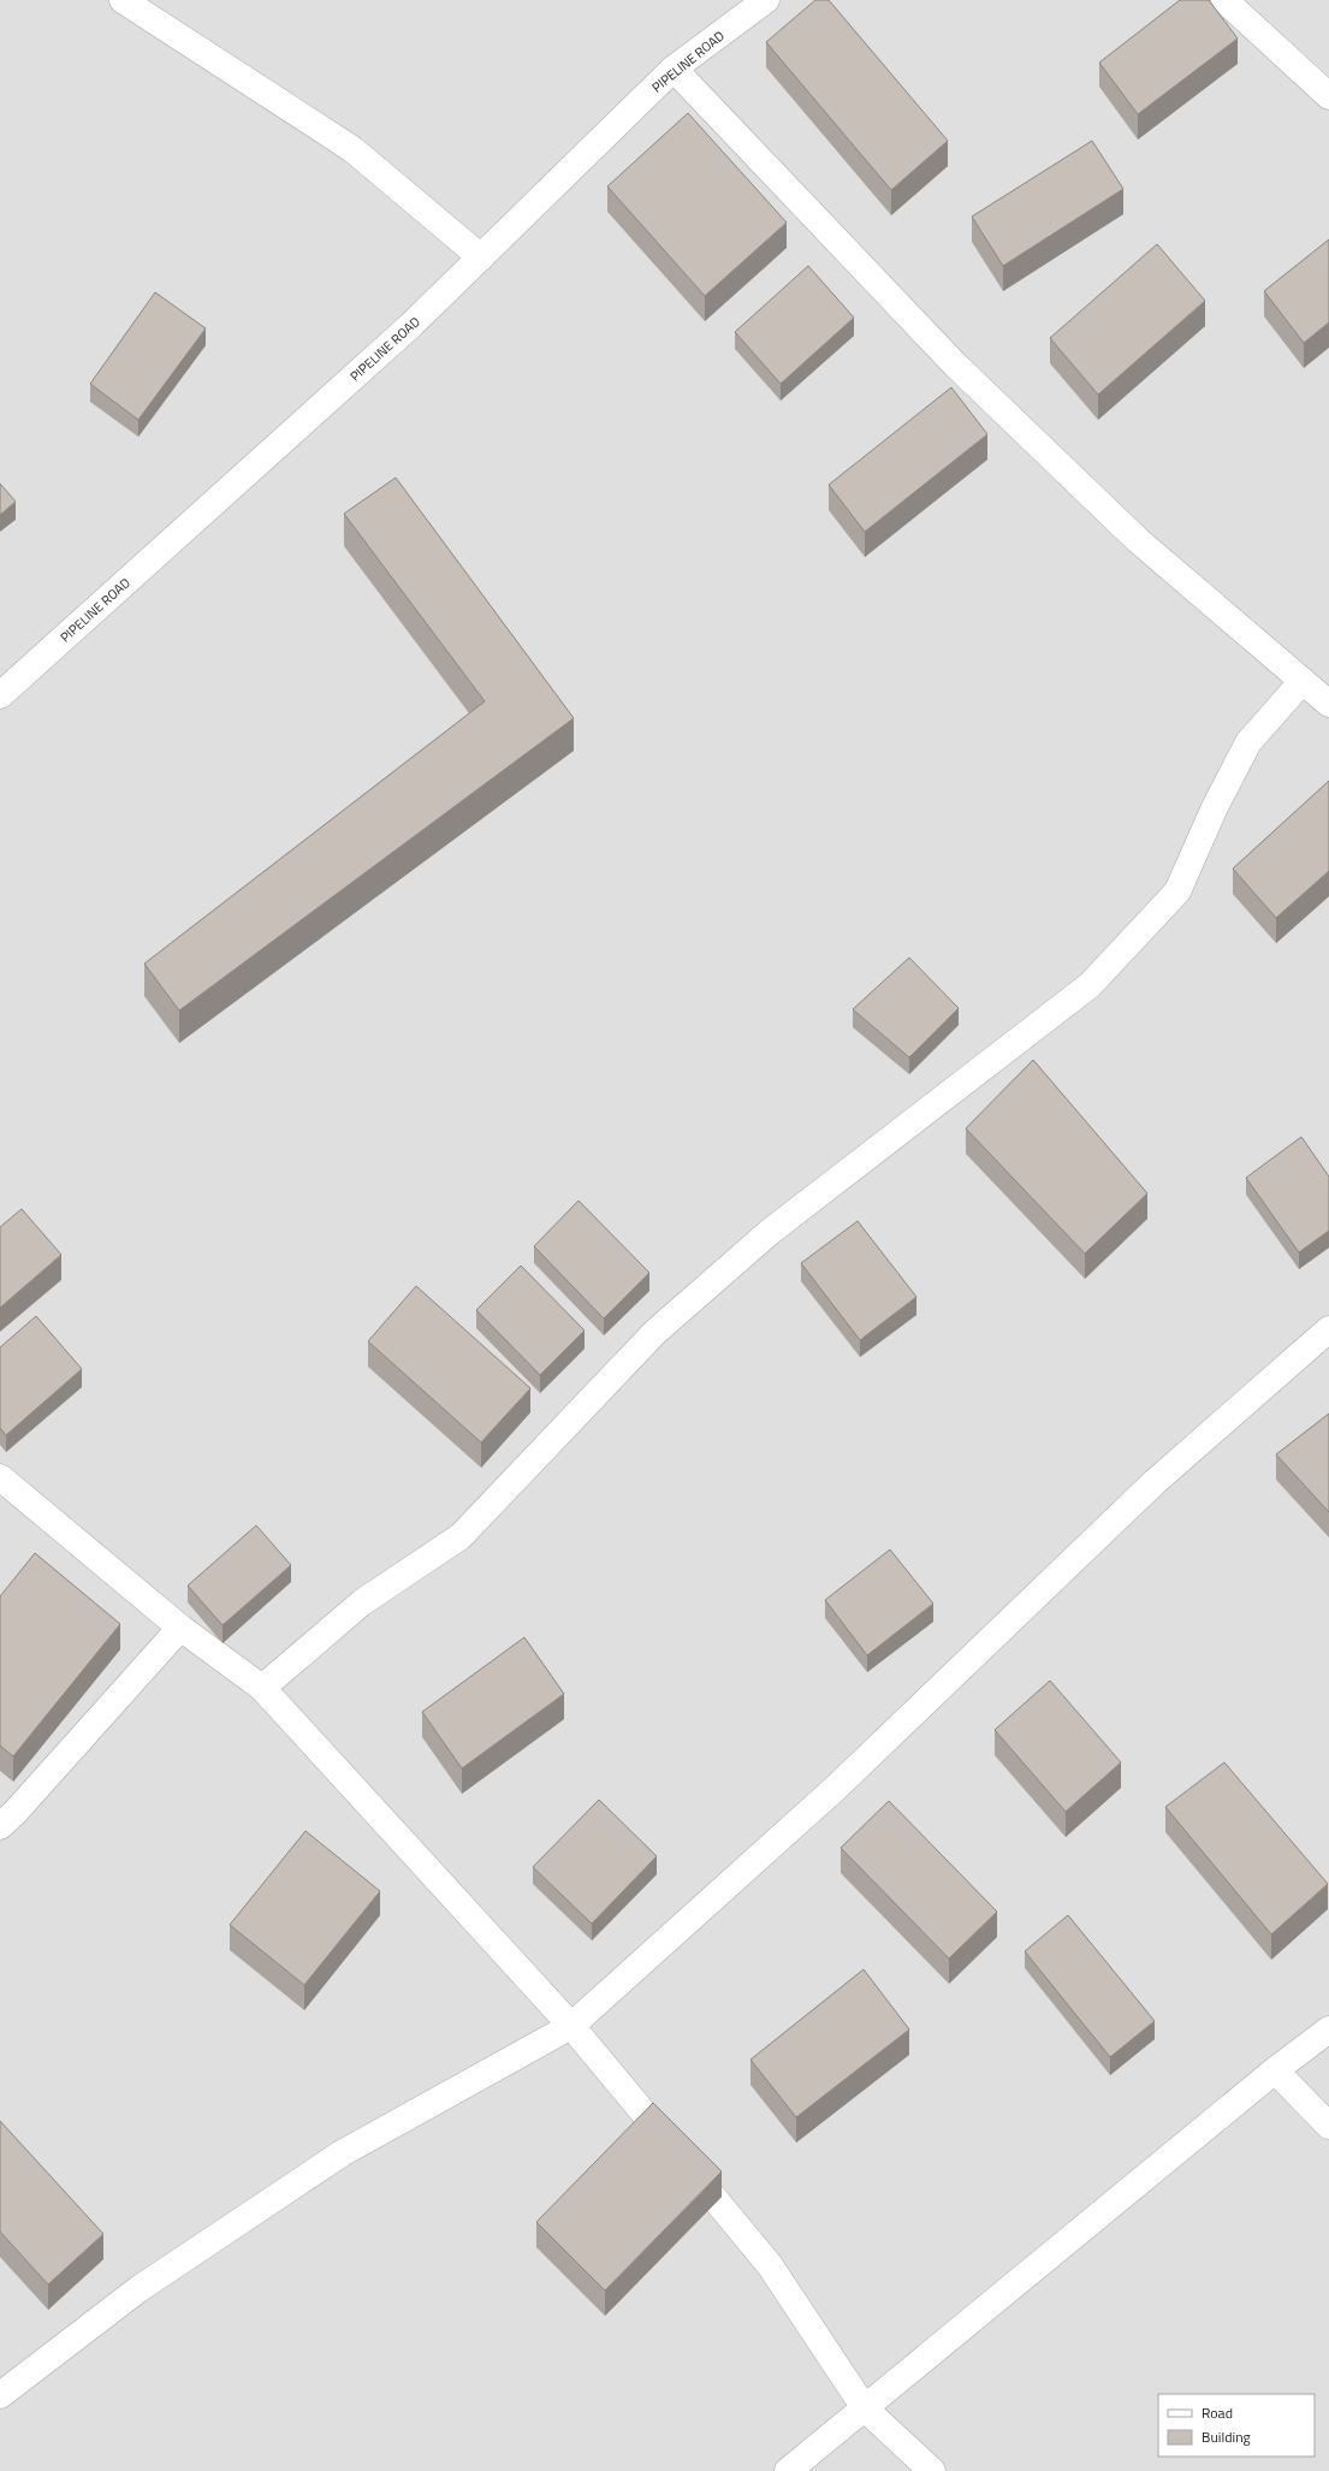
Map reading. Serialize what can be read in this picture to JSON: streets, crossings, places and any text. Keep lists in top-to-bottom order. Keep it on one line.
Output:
{"streets":{"street":["PIPELINE ROAD"]},"legend":["Road","Building"]}
